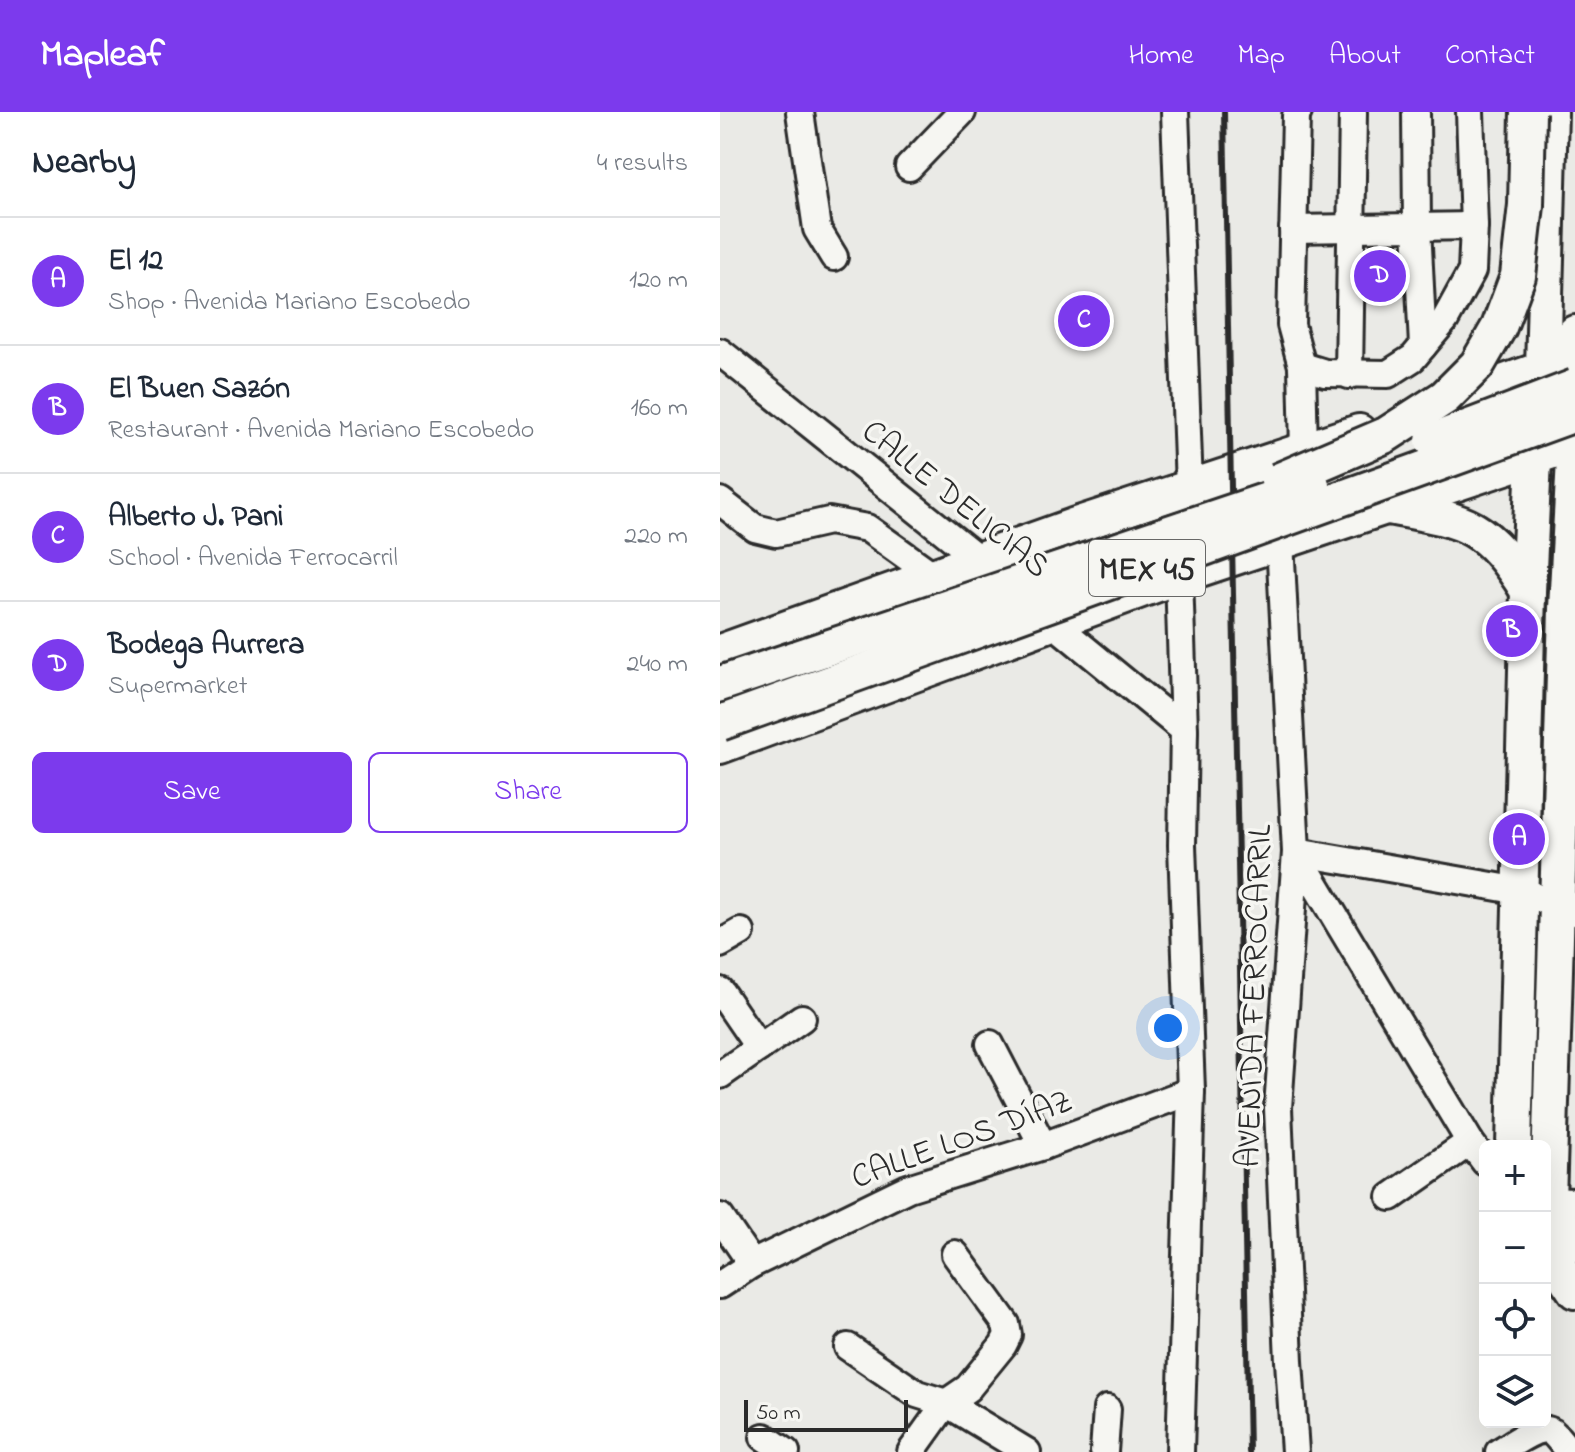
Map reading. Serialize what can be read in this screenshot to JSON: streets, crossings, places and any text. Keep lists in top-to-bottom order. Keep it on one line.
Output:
{"streets":{"main road":["MEX 45"],"street":["CALLE DELICIAS","AVENIDA FERROCARRIL","CALLE LOS DÍAZ"]},"scale_bar":"50 m","page":{"header":"Mapleaf","nav":["Home","Map","About","Contact"],"heading":["Nearby","4 results"],"list":[{"mark":"A","name":"El 12","note":"Shop · Avenida Mariano Escobedo","value":"120 m"},{"mark":"B","name":"El Buen Sazón","note":"Restaurant · Avenida Mariano Escobedo","value":"160 m"},{"mark":"C","name":"Alberto J. Pani","note":"School · Avenida Ferrocarril","value":"220 m"},{"mark":"D","name":"Bodega Aurrera","note":"Supermarket","value":"240 m"}],"pins":["D","C","B","A"],"buttons":["Save","Share"],"map_buttons":["+","−"],"scale":"50 m"}}
